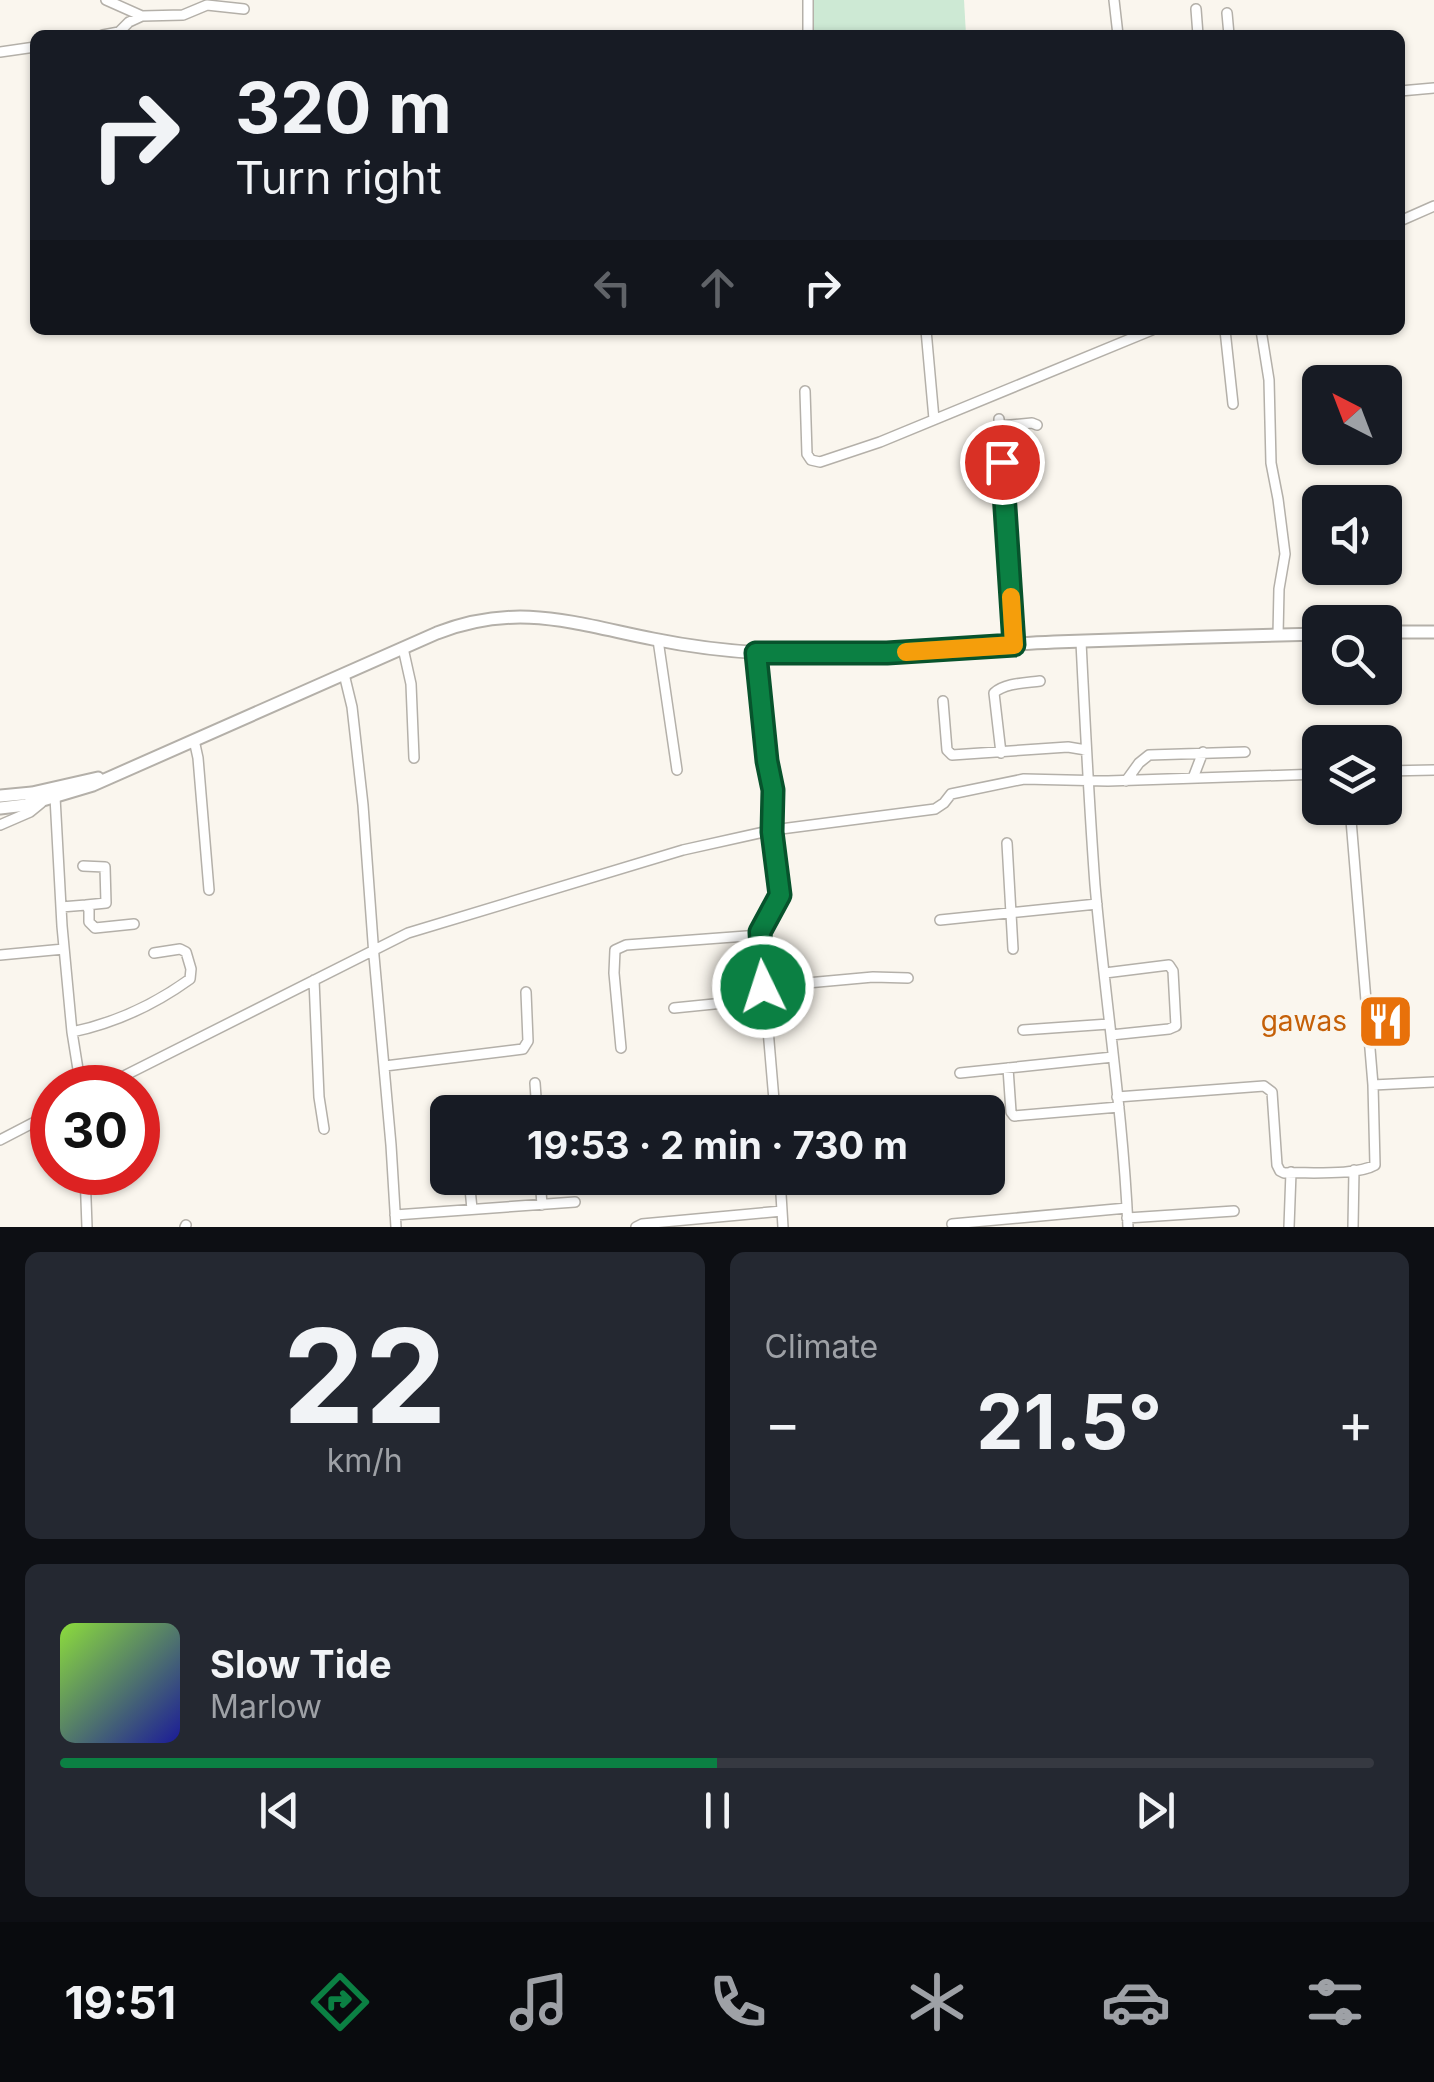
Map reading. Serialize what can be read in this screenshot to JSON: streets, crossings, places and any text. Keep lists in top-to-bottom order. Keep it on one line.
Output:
{"places":{"restaurant":["gawas"]},"north":"top left","page":{"turn":["320 m","Turn right"],"limit":"30","trip":"19:53 · 2 min · 730 m","tile":[["22","km/h"],"Climate"],"heat":["−","21.5°","+"],"song":["Slow Tide","Marlow"],"tabs":"19:51"}}
